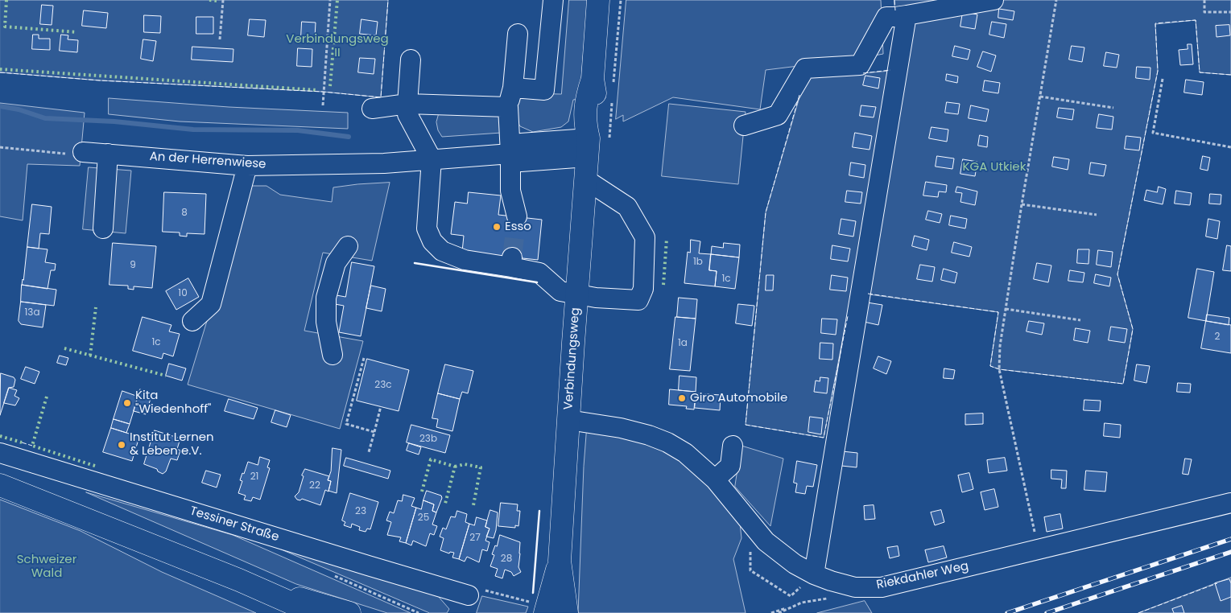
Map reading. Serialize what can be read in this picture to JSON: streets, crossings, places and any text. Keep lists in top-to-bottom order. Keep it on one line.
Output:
{"streets":{"main road":["Verbindungsweg"],"street":["An der Herrenwiese","Tessiner Straße","Riekdahler Weg"]},"crossings":[["Verbindungsweg","Riekdahler Weg"]],"parks":["Verbindungsweg II","KGA Utkiek","Schweizer Wald"],"places":["Esso","Giro Automobile","Kita \"Wiedenhoff\"","Institut Lernen & Leben e.V."],"house_numbers":["8","1b","9","1c","10","13a","2","1c","1a","23c","23b","21","22","23","25","27","28"]}
